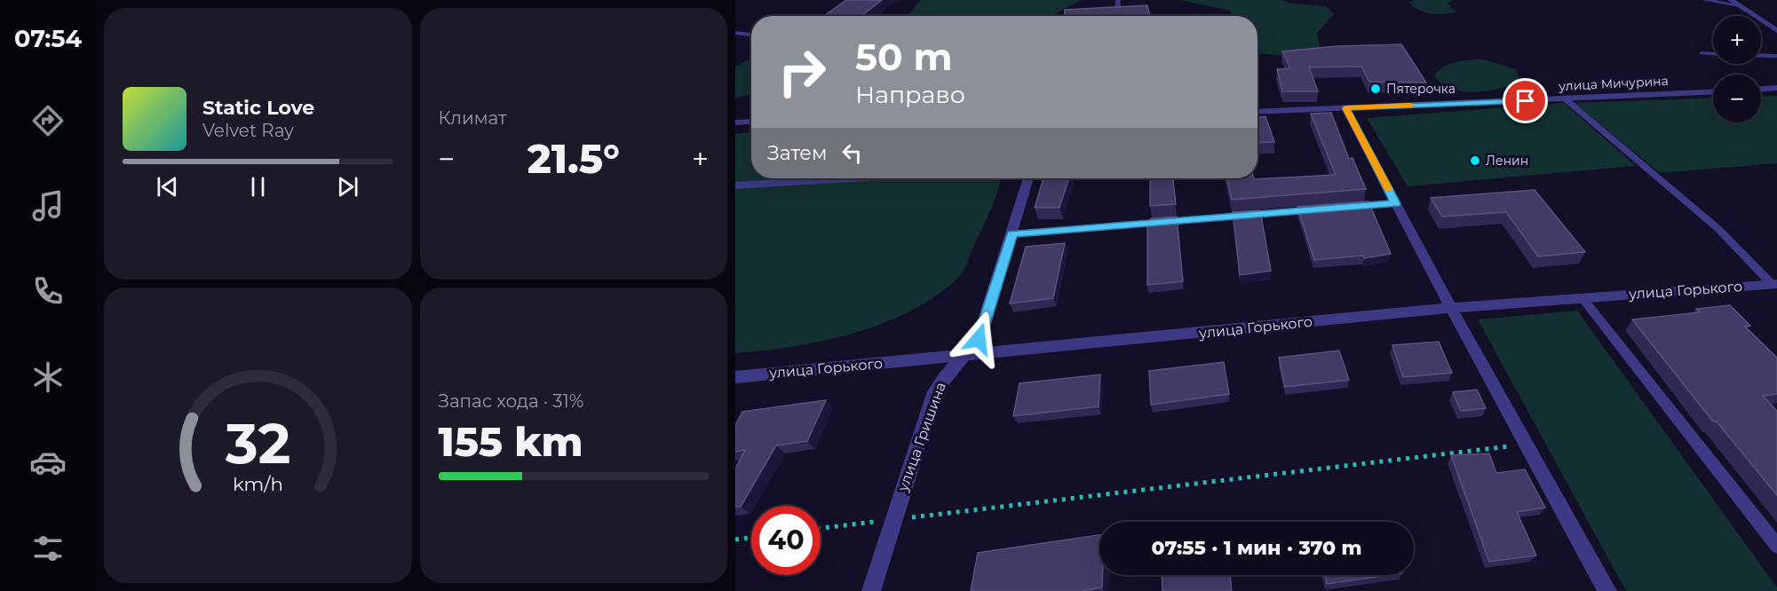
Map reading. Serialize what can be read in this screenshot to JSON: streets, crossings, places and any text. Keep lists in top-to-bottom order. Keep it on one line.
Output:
{"streets":{"street":["улица Мичурина","улица Горького","улица Гришина"]},"crossings":[["улица Горького","улица Гришина"]],"places":["Пятерочка","Ленин"],"page":{"tabs":"07:54","tile":["Климат",["Запас хода · 31%","155 km"]],"map_buttons":["+","−"],"turn":["50 m","Направо"],"song":["Static Love","Velvet Ray"],"then":"Затем","heat":["−","21.5°","+"],"limit":"40","trip":"07:55 · 1 мин · 370 m","gauge":["32","km/h"]}}
